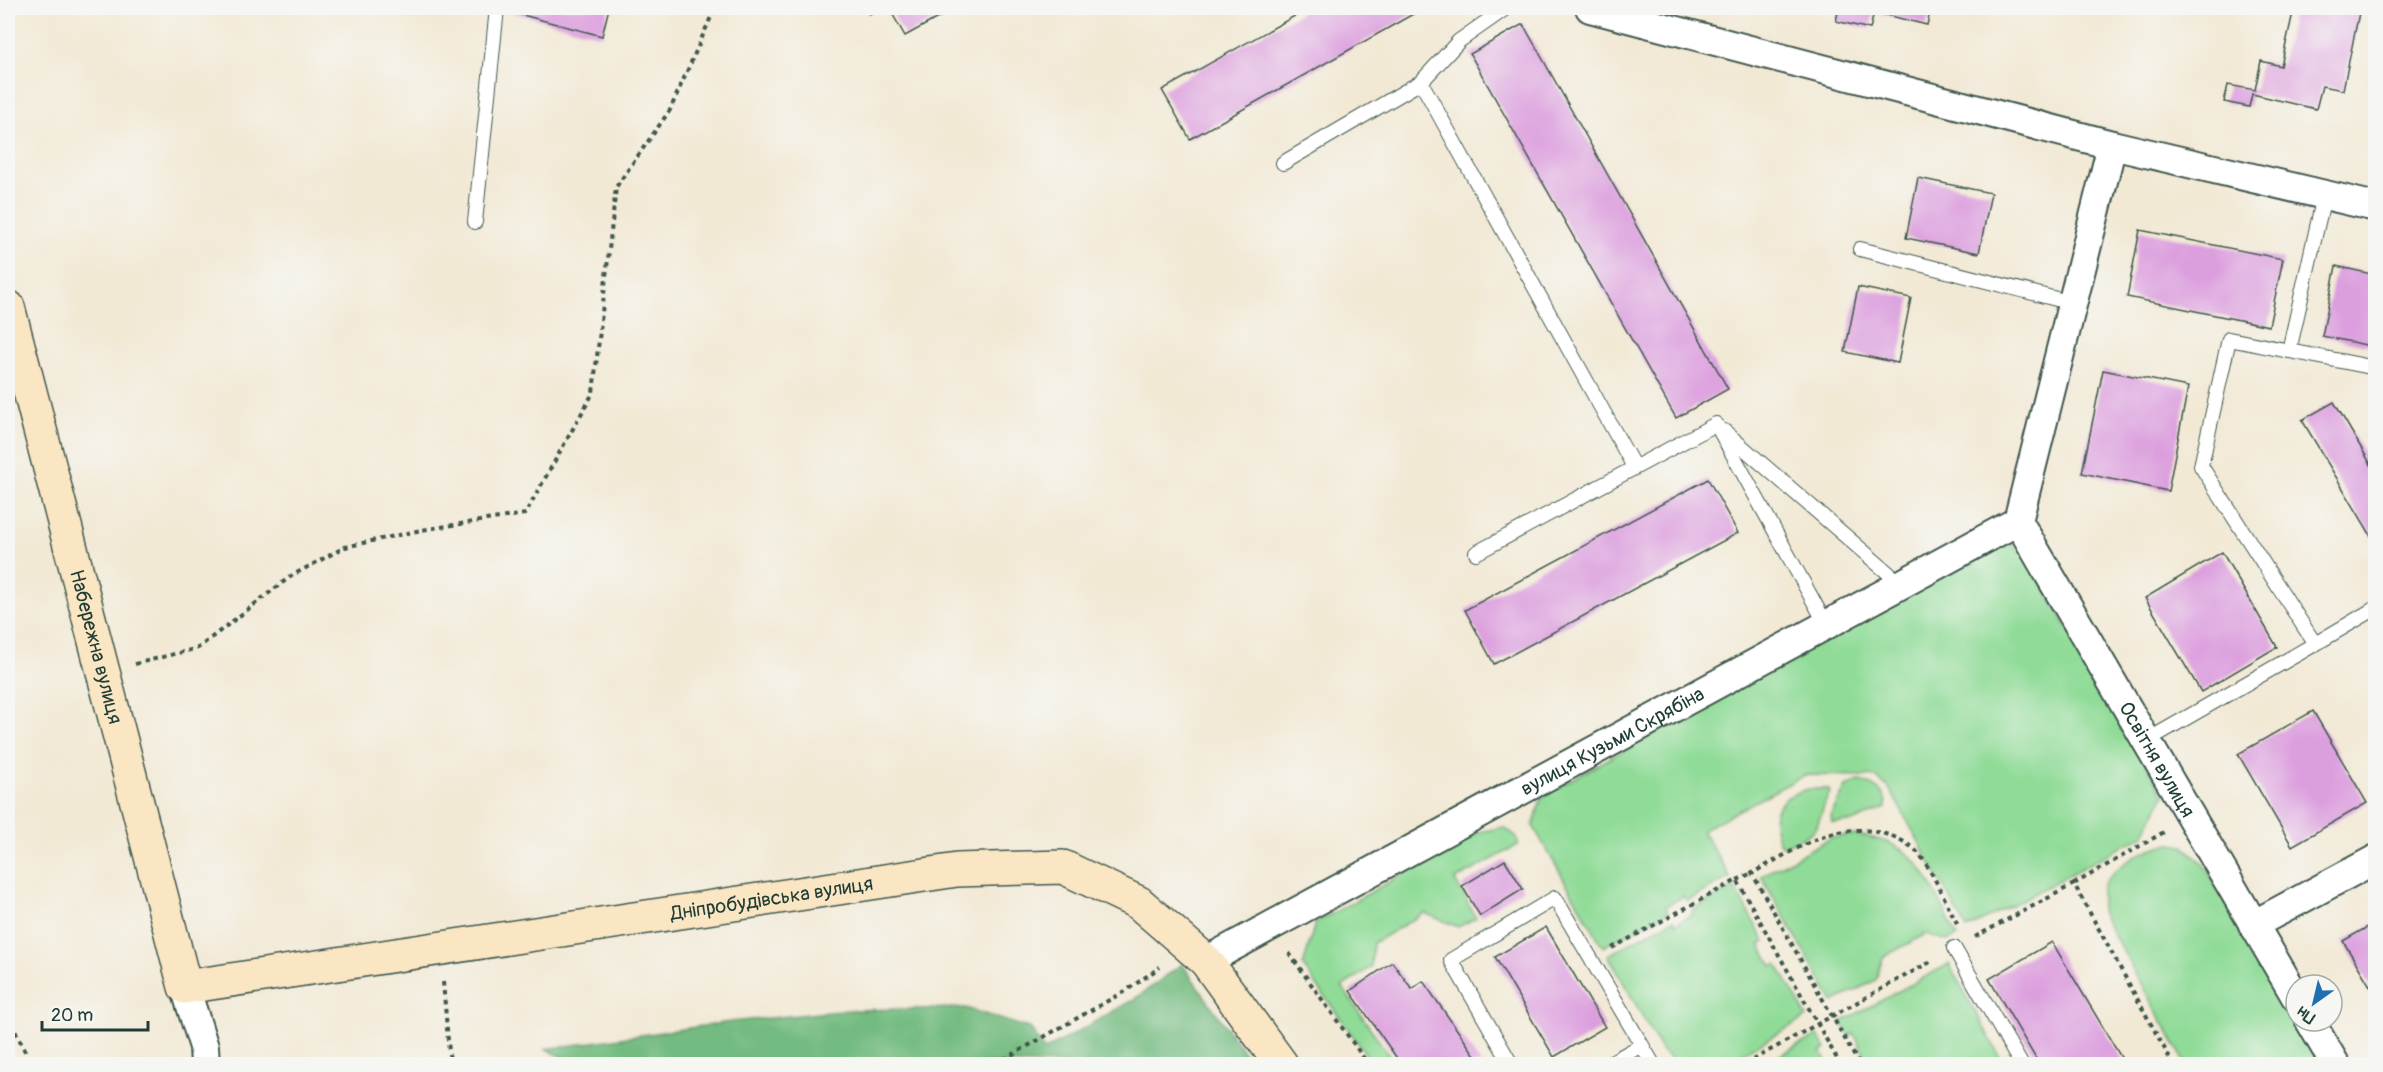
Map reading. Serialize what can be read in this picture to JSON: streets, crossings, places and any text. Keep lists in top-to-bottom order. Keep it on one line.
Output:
{"streets":{"street":["Набережна вулиця","вулиця Кузьми Скрябіна","Освітня вулиця","Дніпробудівська вулиця"]},"crossings":[["Набережна вулиця","Дніпробудівська вулиця"],["вулиця Кузьми Скрябіна","Освітня вулиця"],["вулиця Кузьми Скрябіна","Дніпробудівська вулиця"]],"scale_bar":"20 m","north":"bottom left"}
